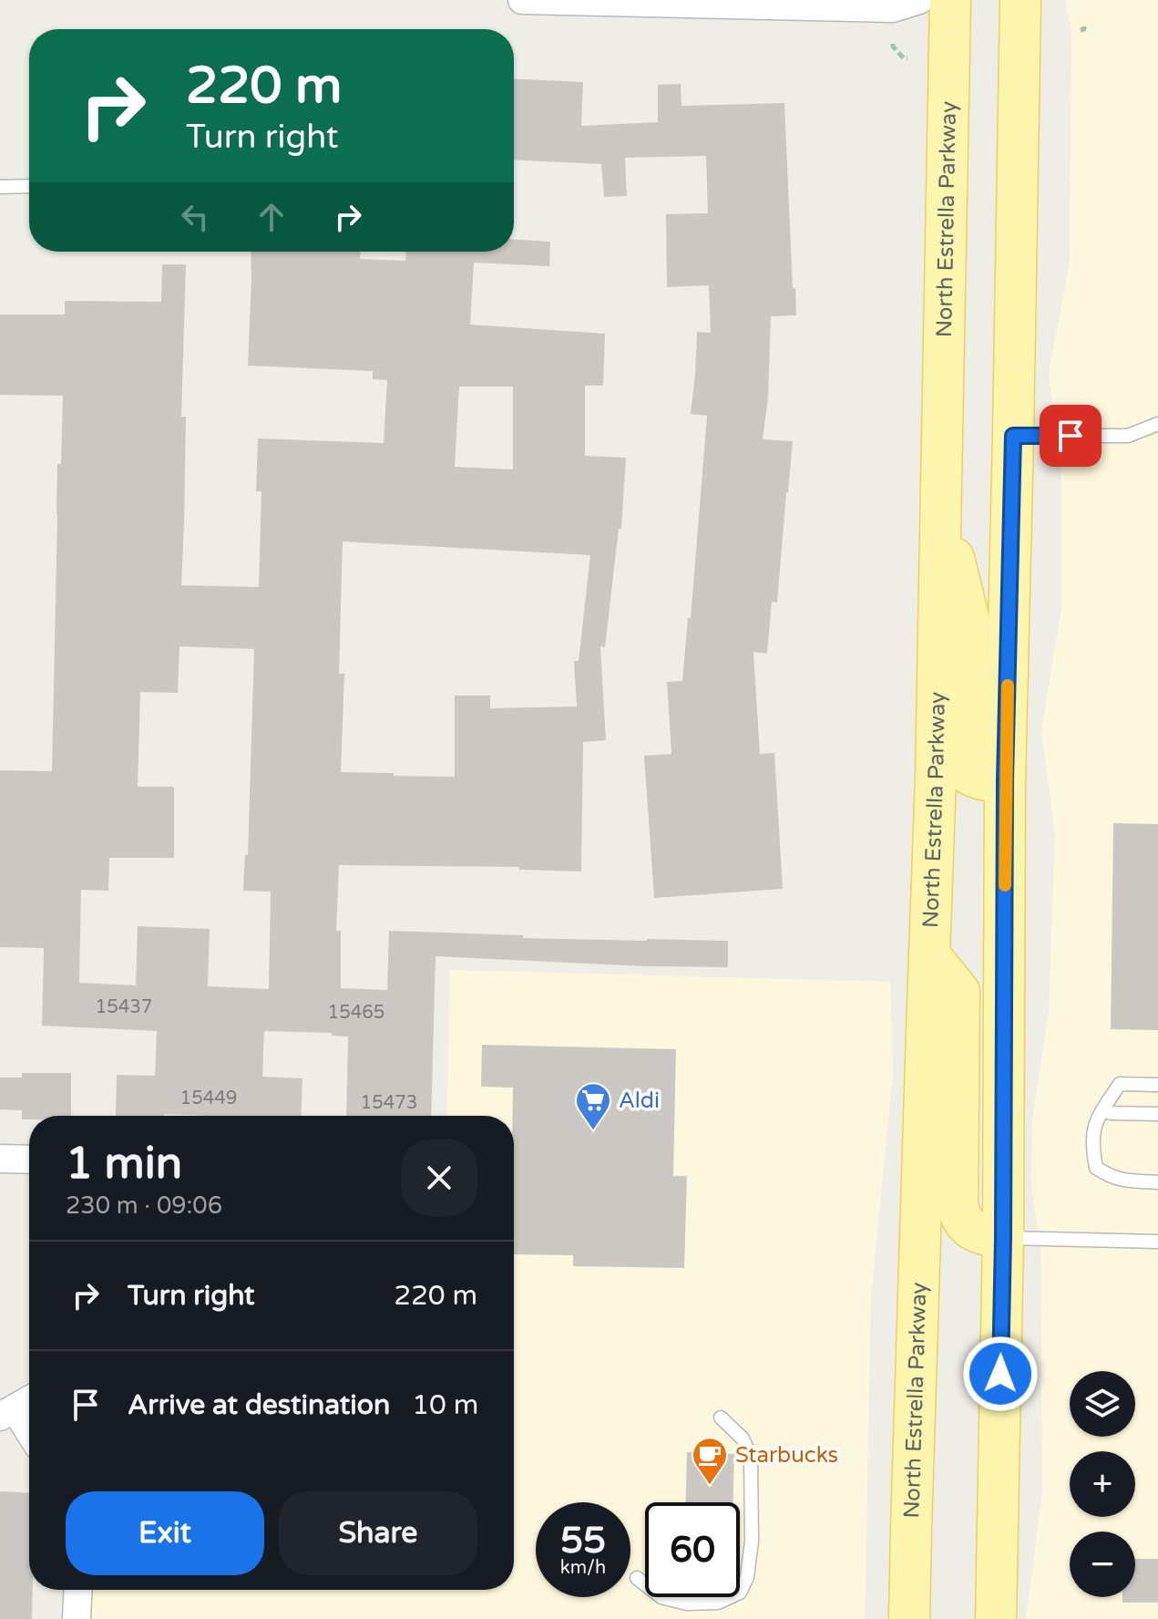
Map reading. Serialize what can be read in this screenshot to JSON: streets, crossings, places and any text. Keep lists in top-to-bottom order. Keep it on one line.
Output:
{"streets":{"main road":["North Estrella Parkway"]},"places":{"supermarket":["Aldi"],"cafe":["Starbucks"]},"house_numbers":["15437","15465","15449","15473"],"page":{"turn":["220 m","Turn right"],"heading":["1 min","230 m · 09:06"],"list":[{"name":"Turn right","value":"220 m"},{"name":"Arrive at destination","value":"10 m"}],"map_buttons":["+","−"],"buttons":["Exit","Share"],"speed":"55 km/h","limit":"60"}}
